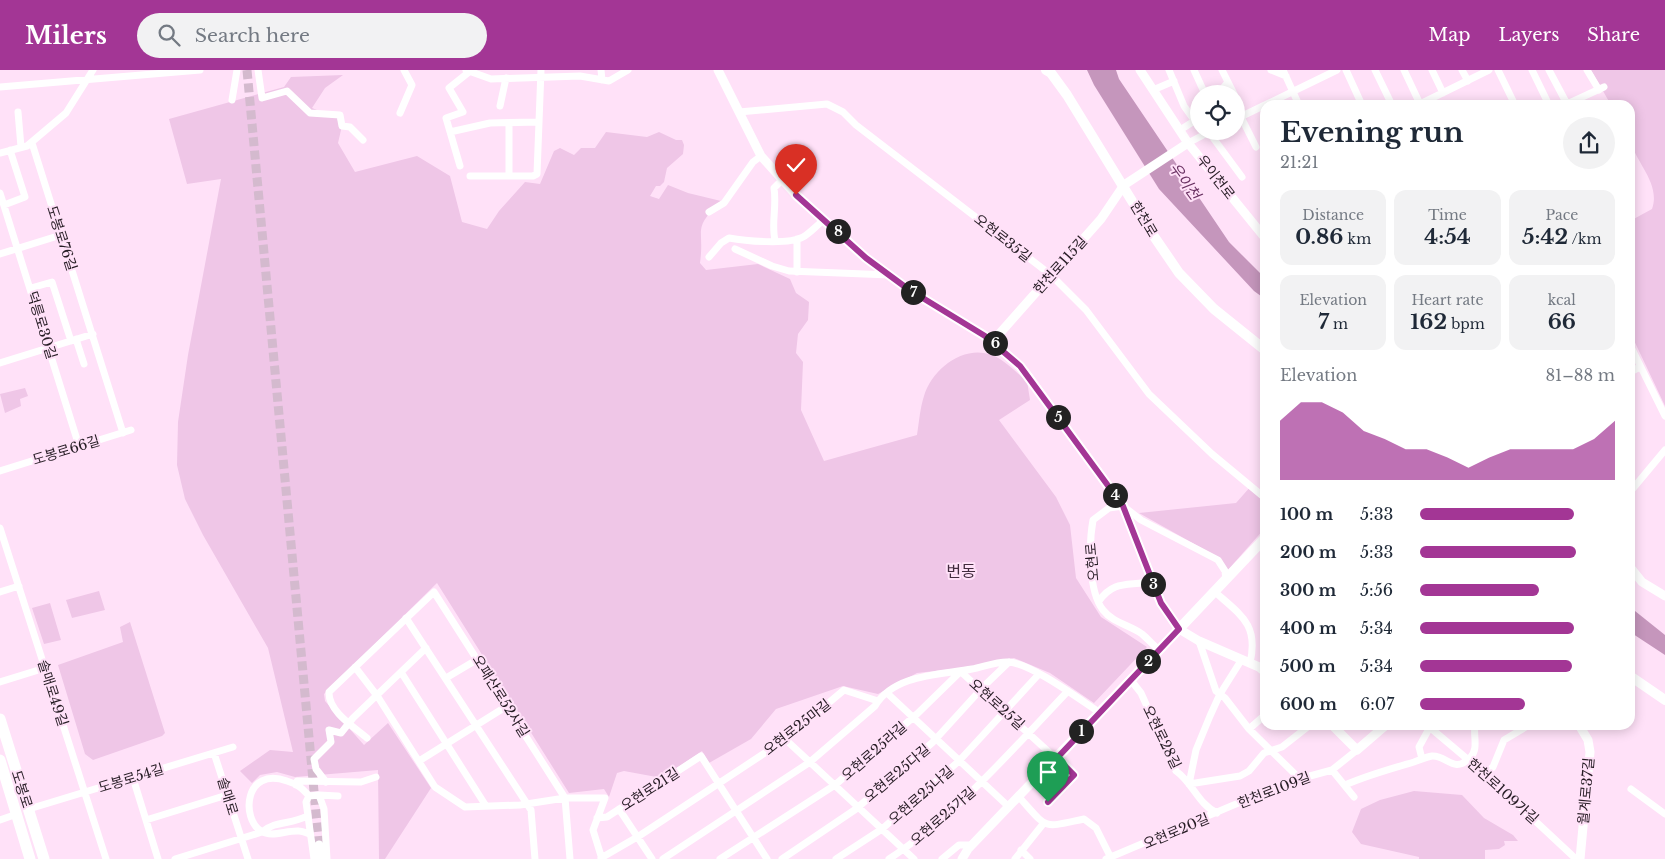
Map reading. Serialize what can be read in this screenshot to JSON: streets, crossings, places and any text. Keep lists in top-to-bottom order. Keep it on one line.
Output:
{"streets":{"main road":["한천로","도봉로"],"street":["우이천로","도봉로76길","오현로35길","한천로115길","덕릉로30길","도봉로66길","오현로","솔매로49길","오패산로52사길","오현로25길","오현로25마길","오현로28길","오현로25라길","오현로25다길","도봉로54길","오현로21길","한천로109길","한천로109가길","월계로37길","오현로25나길","솔매로","오현로25가길","오현로20길"]},"crossings":[["한천로","한천로115길"],["도봉로76길","도봉로66길"],["오현로35길","한천로115길"],["덕릉로30길","도봉로66길"],["솔매로49길","도봉로54길"],["오패산로52사길","오현로21길"],["오현로25길","오현로25마길"],["오현로25길","오현로25라길"],["오현로25길","오현로25다길"],["오현로25길","오현로25나길"],["오현로25길","오현로25가길"],["오현로25마길","오현로21길"],["오현로28길","한천로109길"],["오현로28길","오현로20길"],["오현로25라길","오현로25다길"],["오현로25다길","오현로25나길"],["도봉로54길","도봉로"],["도봉로54길","솔매로"],["한천로109길","오현로20길"],["한천로109가길","월계로37길"],["오현로25나길","오현로25가길"]],"districts":["번동"],"water":["우이천"],"page":{"header":"Milers","search":"Search here","nav":["Map","Layers","Share"],"heading":["Evening run","21:21"],"stats":[["Distance","0.86 km"],["Time","4:54"],["Pace","5:42 /km"],["Elevation","7 m"],["Heart rate","162 bpm"],["kcal","66"]],"pins":["8","7","6","5","4","3","2","1"],"chart":["Elevation","81–88 m"],"list":[{"name":"100 m","note":"5:33"},{"name":"200 m","note":"5:33"},{"name":"300 m","note":"5:56"},{"name":"400 m","note":"5:34"},{"name":"500 m","note":"5:34"},{"name":"600 m","note":"6:07"}]}}
